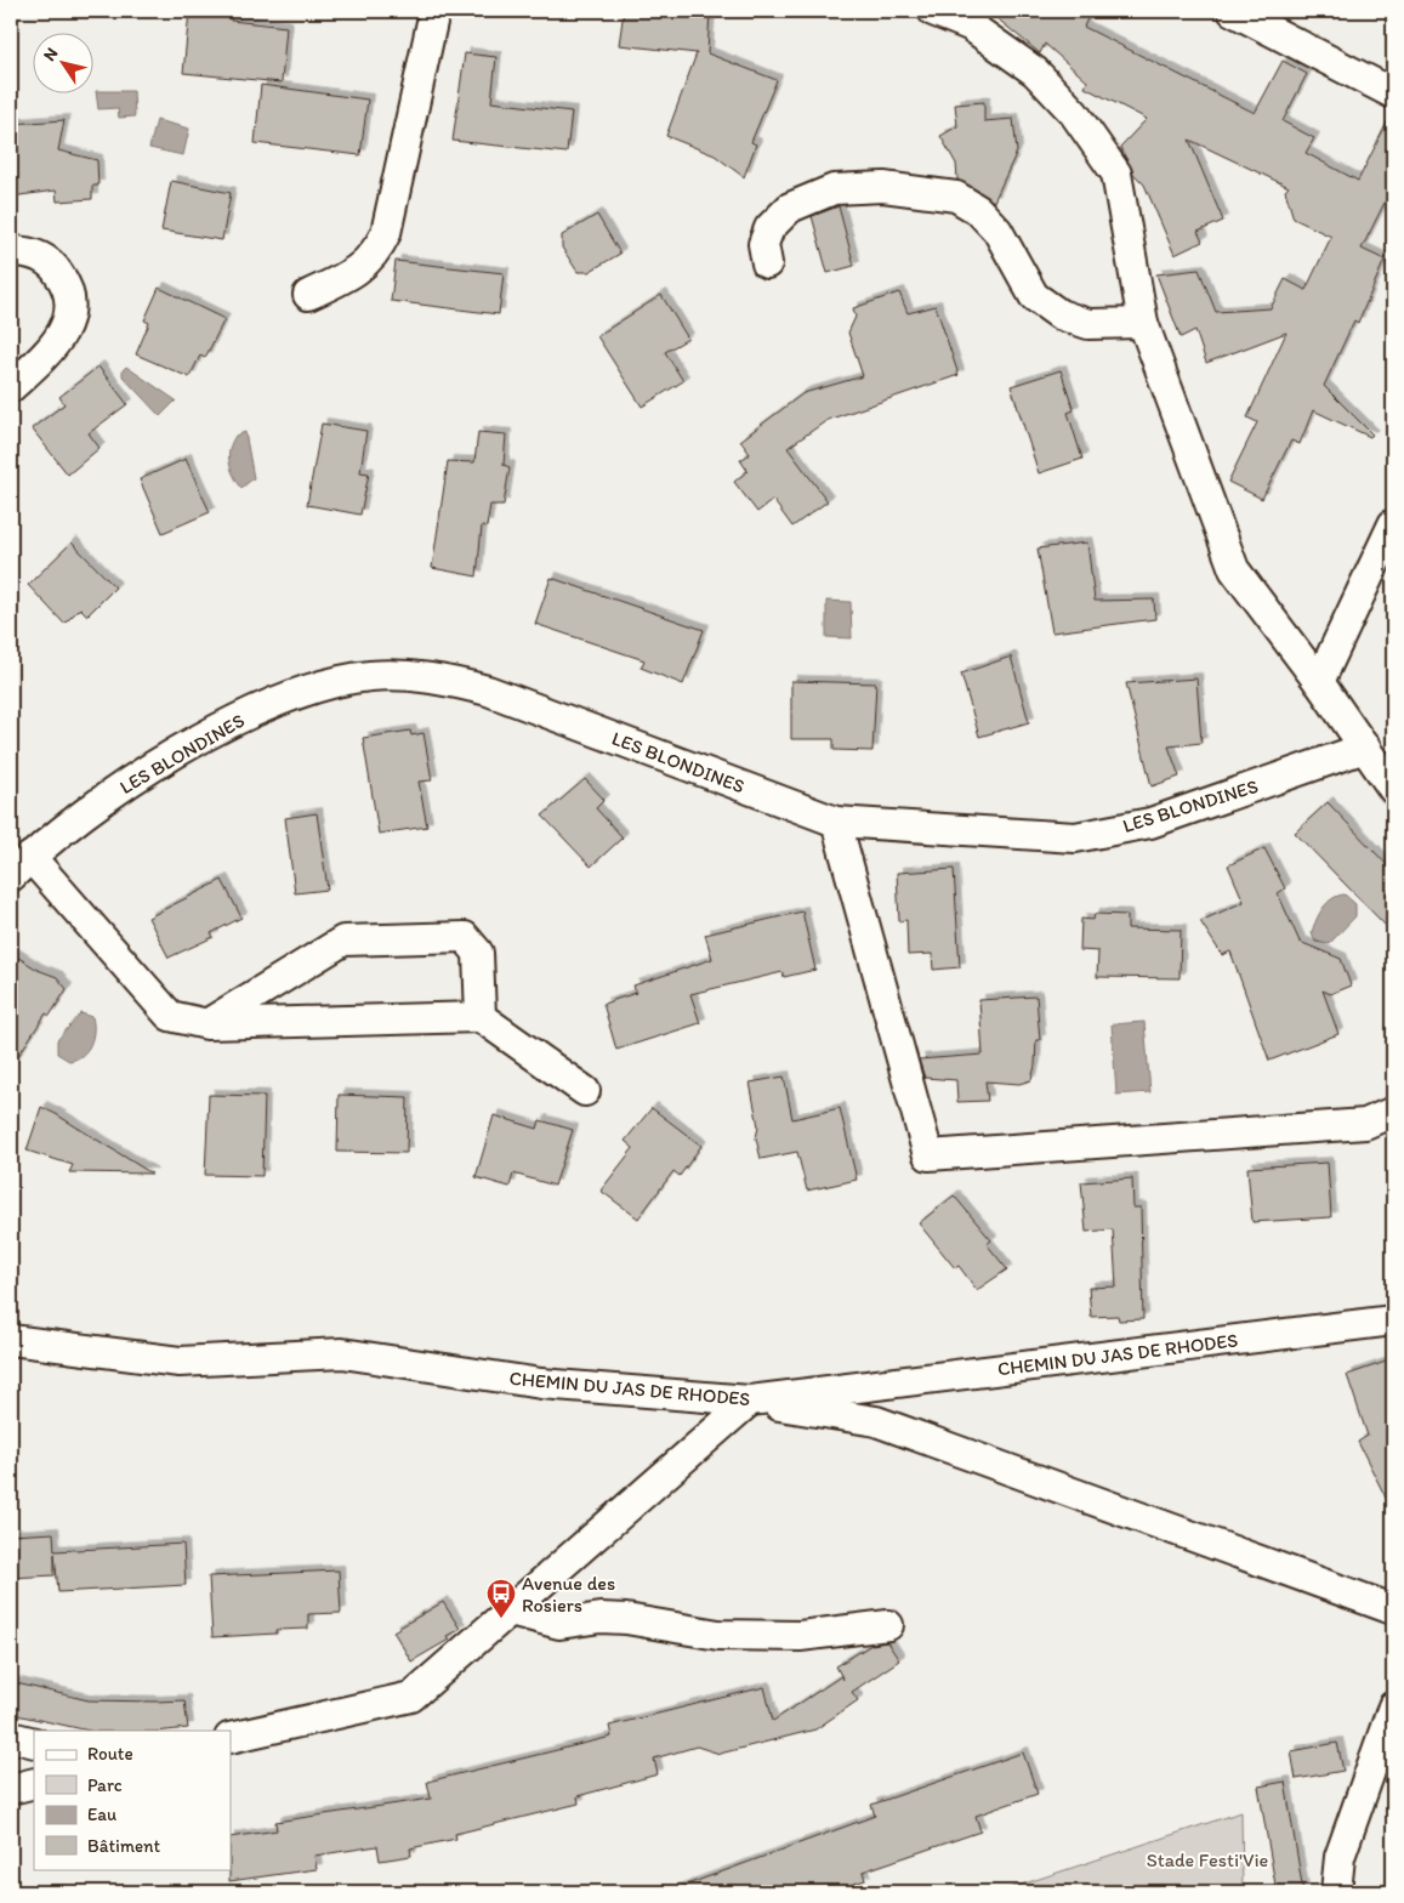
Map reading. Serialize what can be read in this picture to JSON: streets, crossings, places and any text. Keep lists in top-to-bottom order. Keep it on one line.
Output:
{"streets":{"street":["LES BLONDINES","CHEMIN DU JAS DE RHODES"]},"parks":["Stade Festi'Vie"],"places":{"bus stop":["Avenue des Rosiers"]},"legend":["Route","Parc","Eau","Bâtiment"],"north":"top left"}
